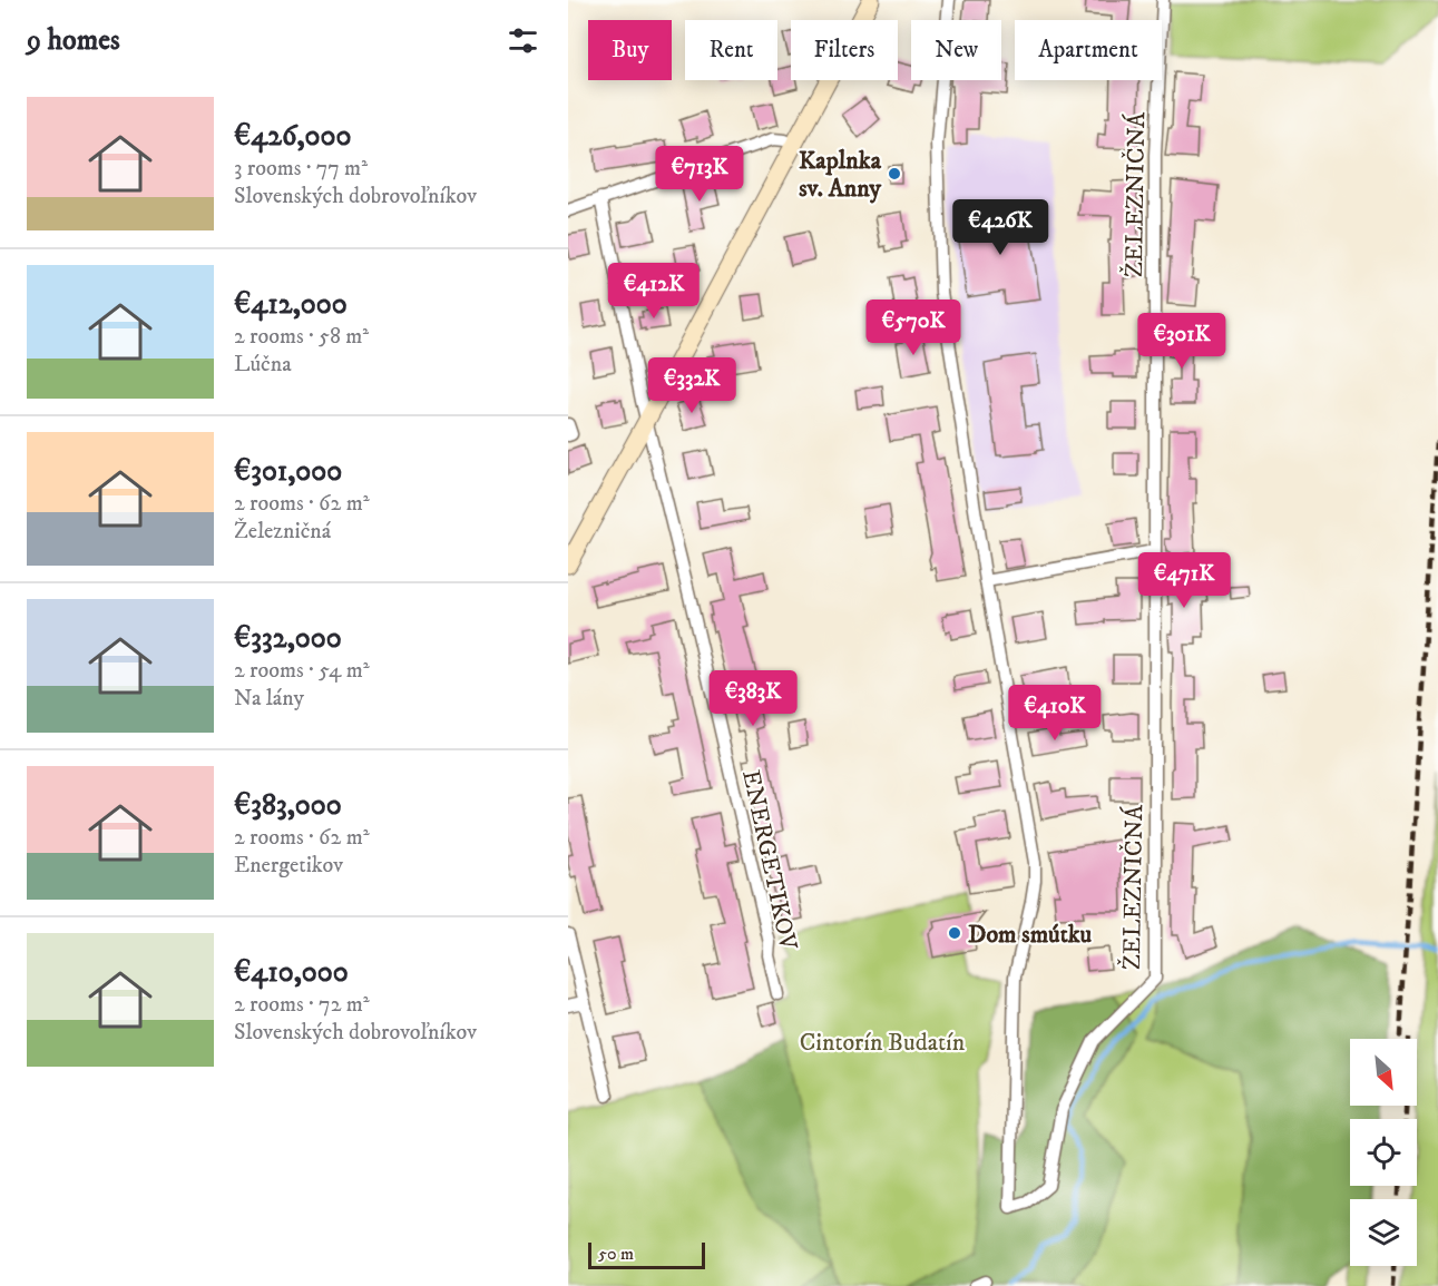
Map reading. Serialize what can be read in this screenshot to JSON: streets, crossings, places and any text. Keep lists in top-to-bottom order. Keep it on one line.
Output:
{"streets":{"street":["ŽELEZNIČNÁ","ENERGETIKOV"]},"parks":["Cintorín Budatín"],"places":["Kaplnka sv. Anny","Dom smútku"],"scale_bar":"50 m","north":"bottom right","page":{"heading":"9 homes","chip":["Buy","Rent","Filters","New","Apartment"],"list":[{"name":"€426,000","note":"3 rooms · 77 m² · Slovenských dobrovoľníkov"},{"name":"€412,000","note":"2 rooms · 58 m² · Lúčna"},{"name":"€301,000","note":"2 rooms · 62 m² · Železničná"},{"name":"€332,000","note":"2 rooms · 54 m² · Na lány"},{"name":"€383,000","note":"2 rooms · 62 m² · Energetikov"},{"name":"€410,000","note":"2 rooms · 72 m² · Slovenských dobrovoľníkov"}],"price":["€713K","€426K","€412K","€570K","€301K","€332K","€471K","€383K","€410K"],"scale":"50 m"}}
